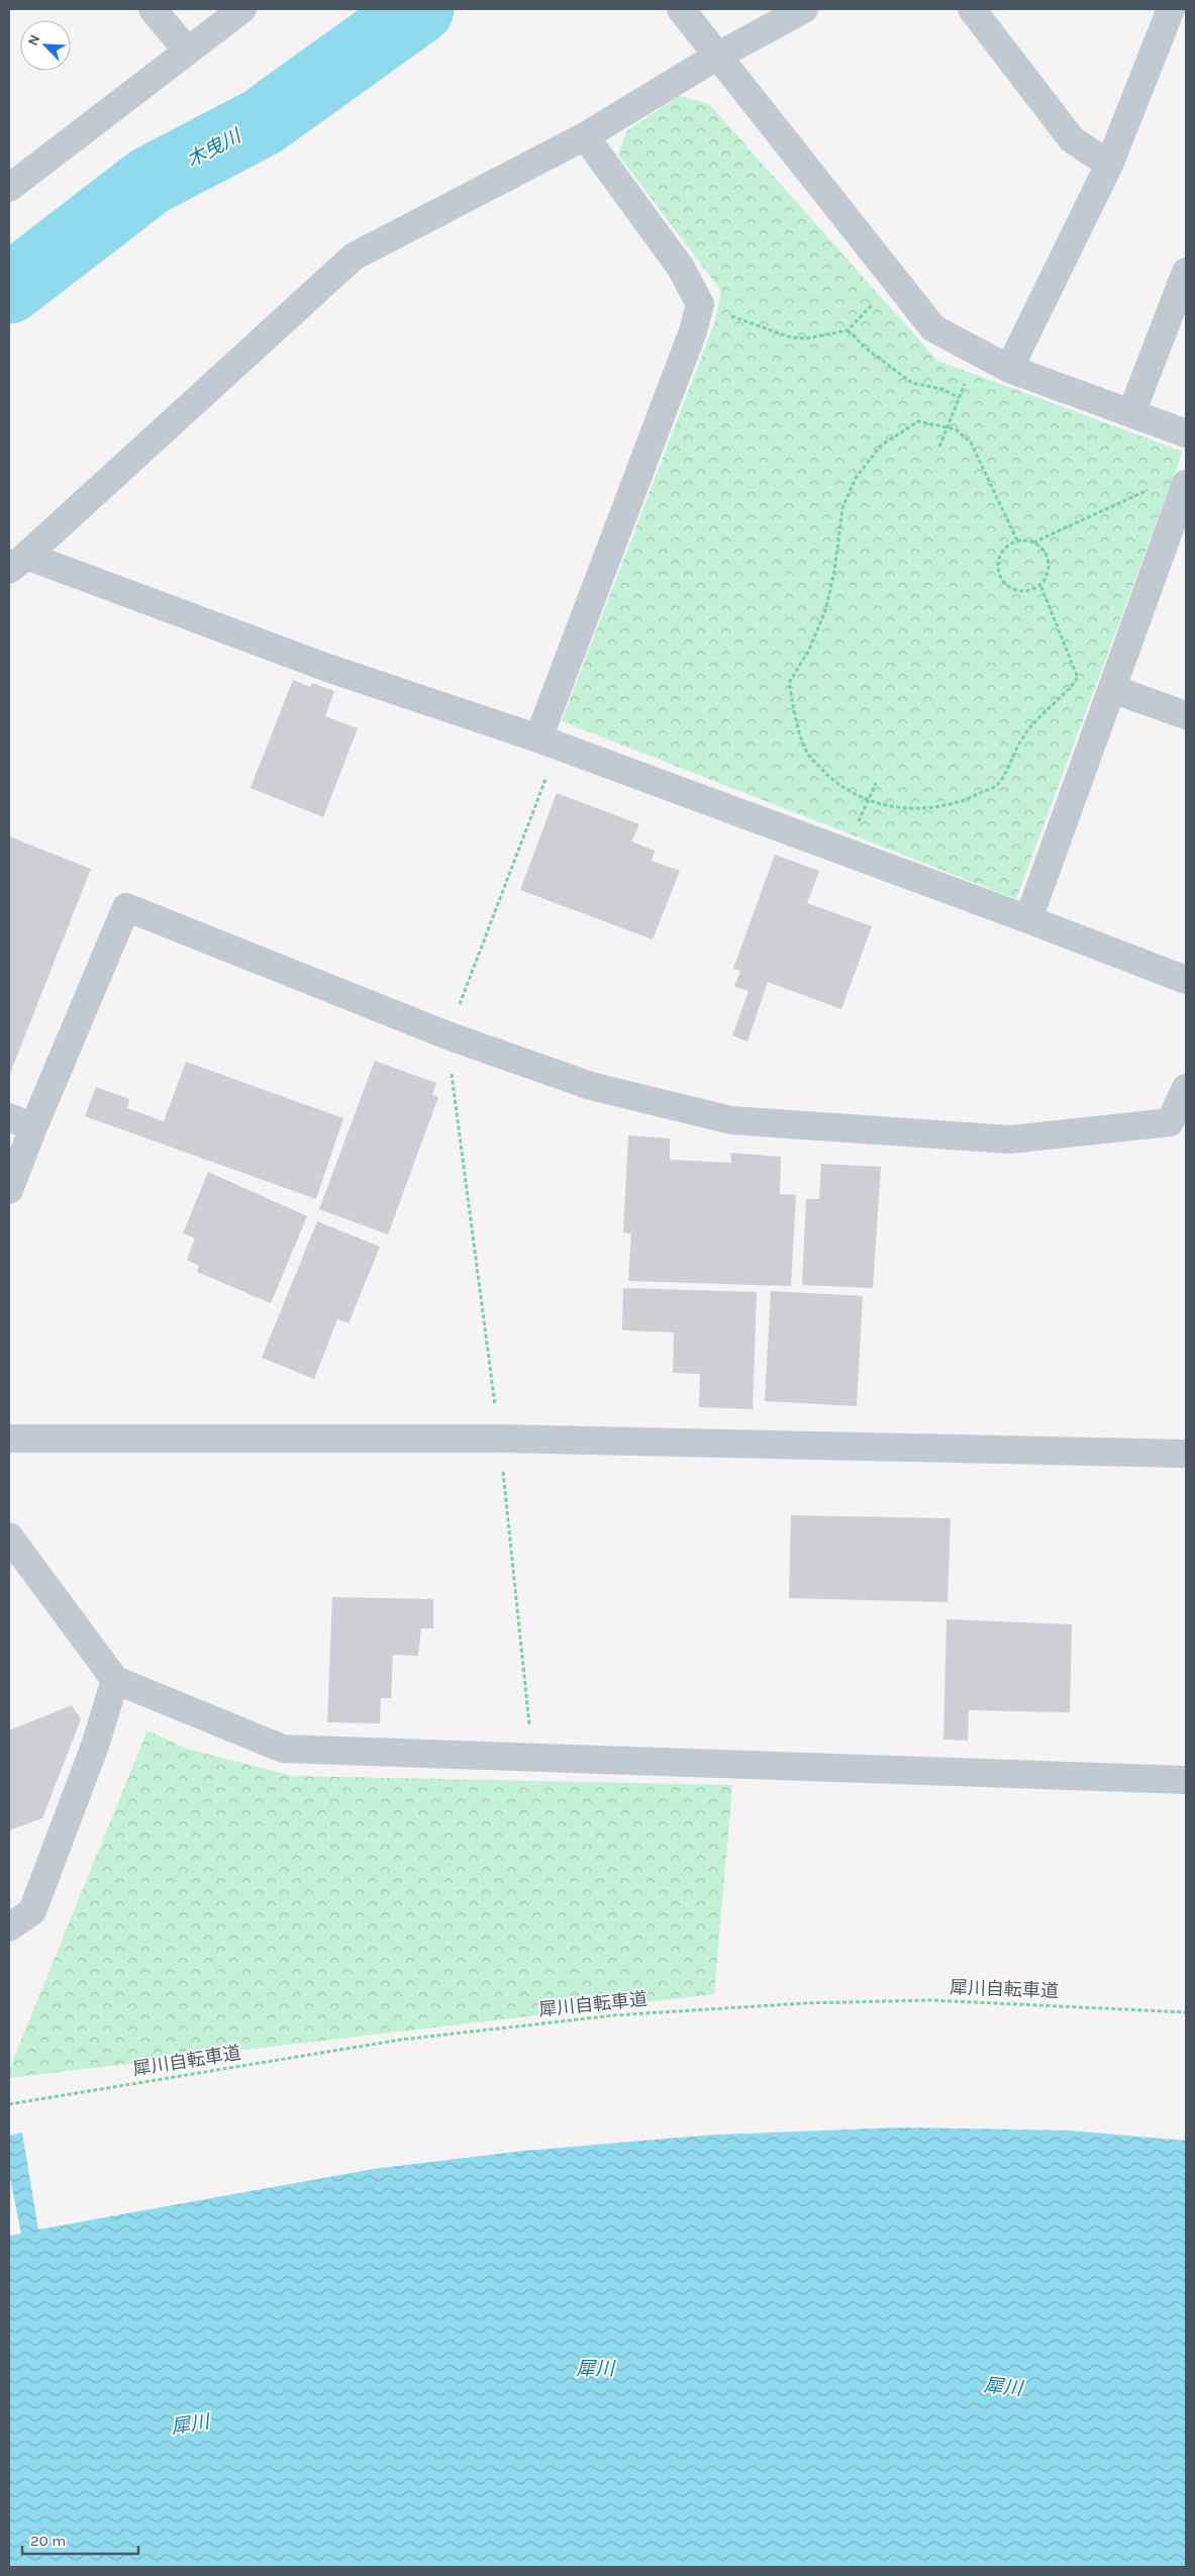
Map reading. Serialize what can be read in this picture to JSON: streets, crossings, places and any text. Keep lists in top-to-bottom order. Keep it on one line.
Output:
{"streets":{"path":["犀川自転車道"]},"water":["木曳川","犀川"],"scale_bar":"20 m","north":"top left"}
